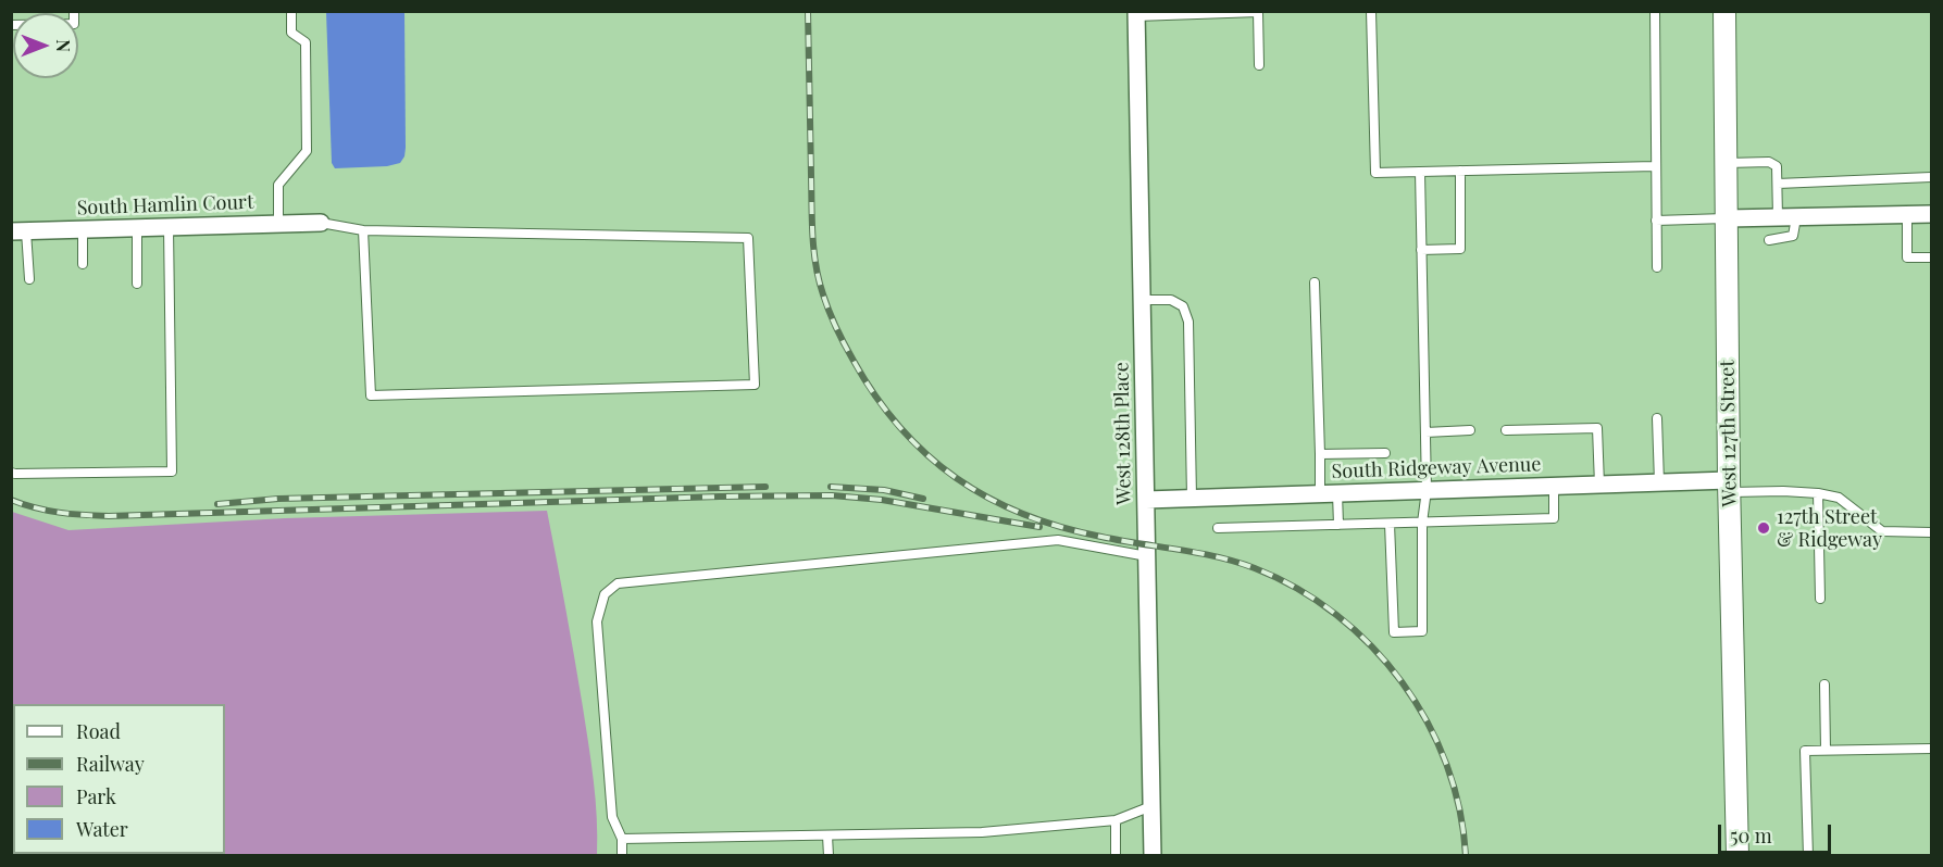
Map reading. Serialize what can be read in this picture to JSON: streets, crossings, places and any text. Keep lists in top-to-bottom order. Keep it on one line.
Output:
{"streets":{"main road":["West 127th Street"],"street":["South Hamlin Court","West 128th Place","South Ridgeway Avenue"]},"crossings":[["West 128th Place","South Ridgeway Avenue"],["West 127th Street","South Ridgeway Avenue"]],"places":["127th Street & Ridgeway"],"legend":["Road","Railway","Park","Water"],"scale_bar":"50 m","north":"right"}
